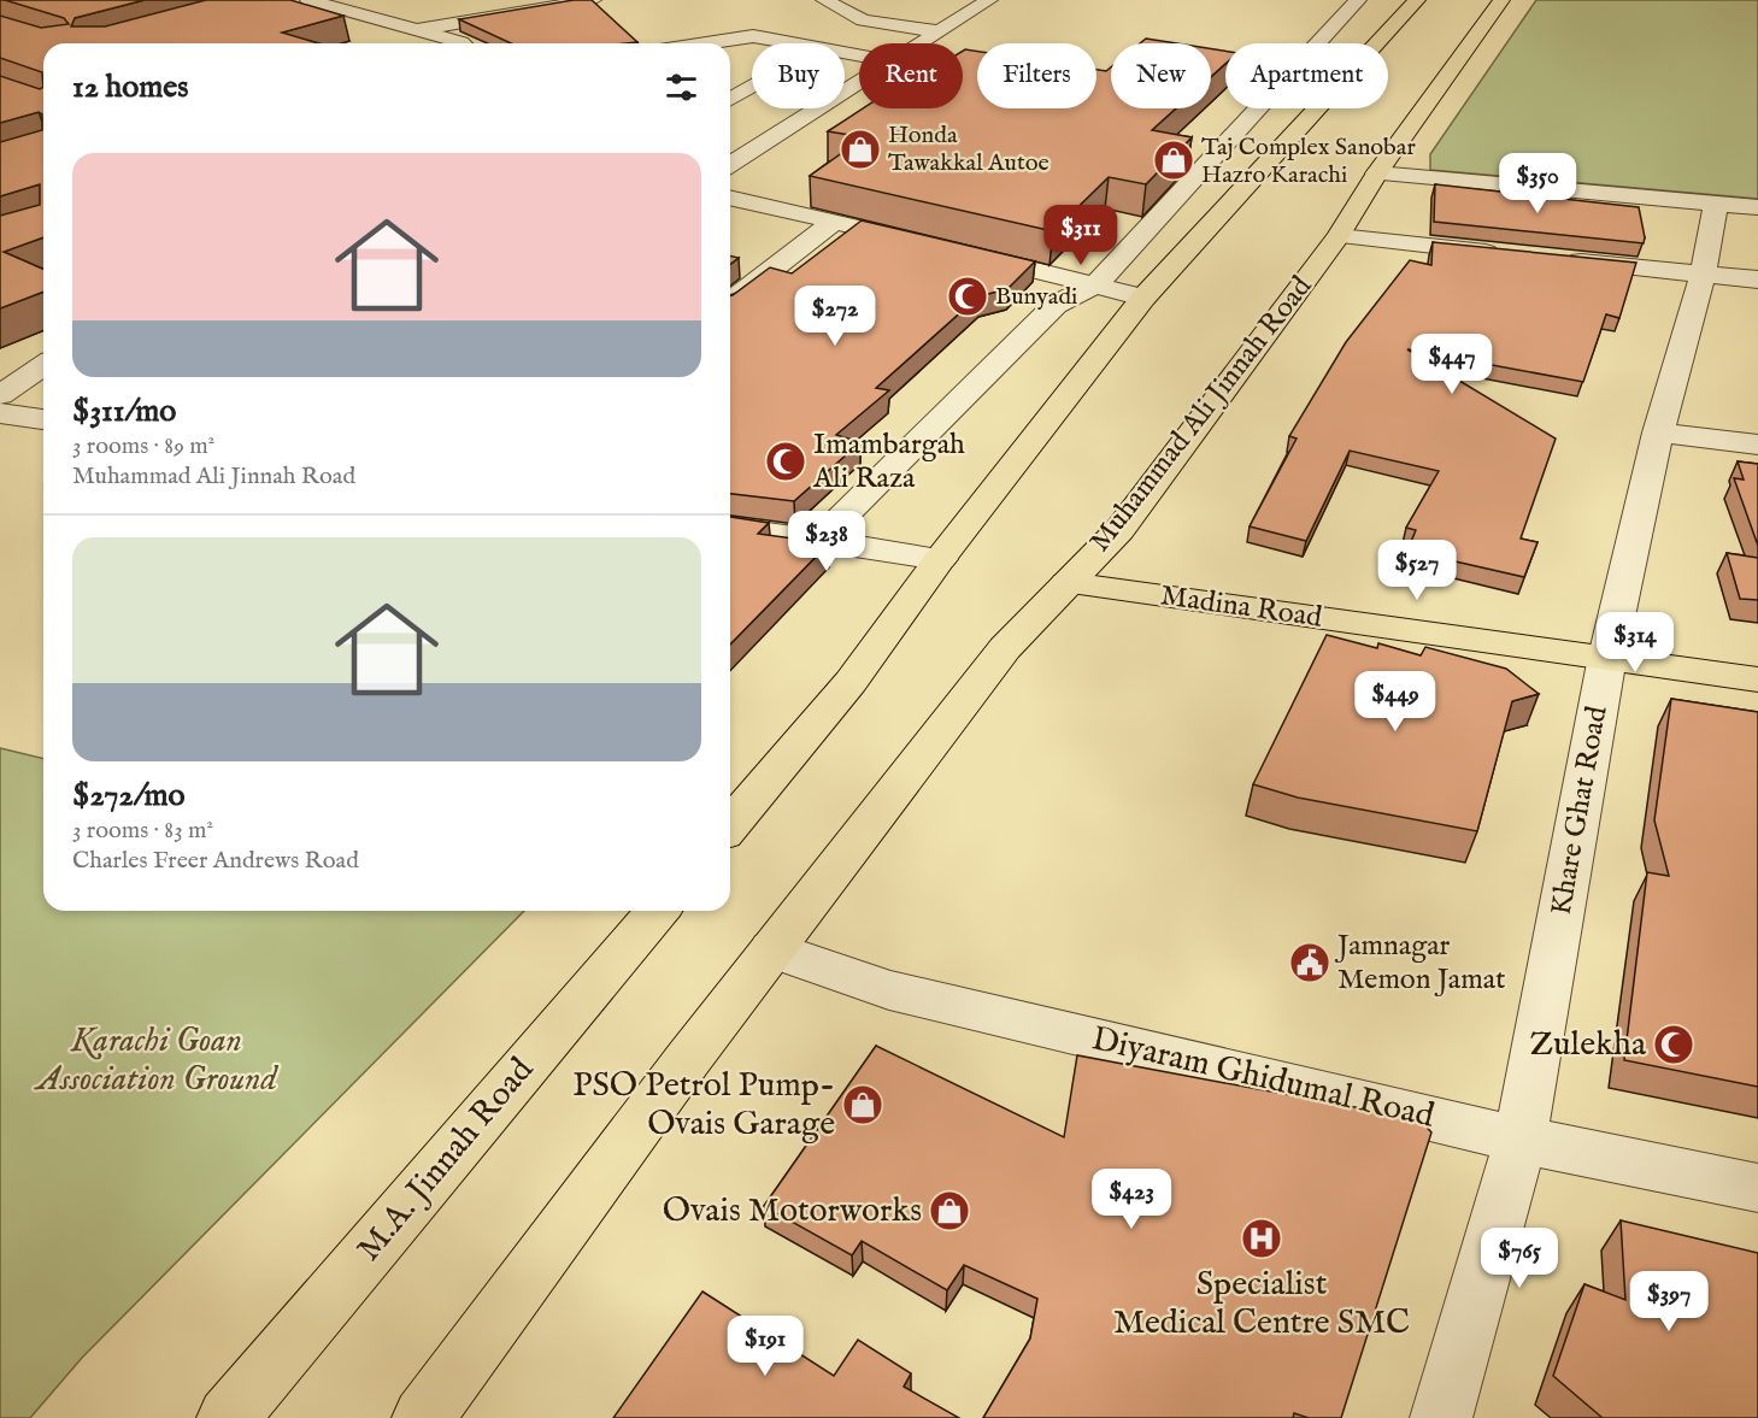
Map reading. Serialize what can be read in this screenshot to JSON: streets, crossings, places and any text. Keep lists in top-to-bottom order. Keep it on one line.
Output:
{"streets":{"main road":["Muhammad Ali Jinnah Road","Madina Road","M.A. Jinnah Road"],"street":["Khare Ghat Road","Diyaram Ghidumal Road"]},"crossings":[["Muhammad Ali Jinnah Road","Madina Road"],["Muhammad Ali Jinnah Road","Diyaram Ghidumal Road"],["Madina Road","Khare Ghat Road"],["Khare Ghat Road","Diyaram Ghidumal Road"]],"parks":["Karachi Goan Association Ground"],"places":{"shop":["Honda Tawakkal Autoe","Taj Complex Sanobar Hazro Karachi","PSO Petrol Pump- Ovais Garage","Ovais Motorworks"],"mosque":["Bunyadi","Imambargah Ali Raza","Zulekha"],"public building":["Jamnagar Memon Jamat"],"hospital":["Specialist Medical Centre SMC"]},"page":{"chip":["Buy","Rent","Filters","New","Apartment"],"heading":"12 homes","list":[{"name":"$311/mo","note":"3 rooms · 89 m² · Muhammad Ali Jinnah Road"},{"name":"$272/mo","note":"3 rooms · 83 m² · Charles Freer Andrews Road"}],"price":["$350","$311","$272","$447","$238","$527","$314","$449","$423","$765","$397","$191"]}}
